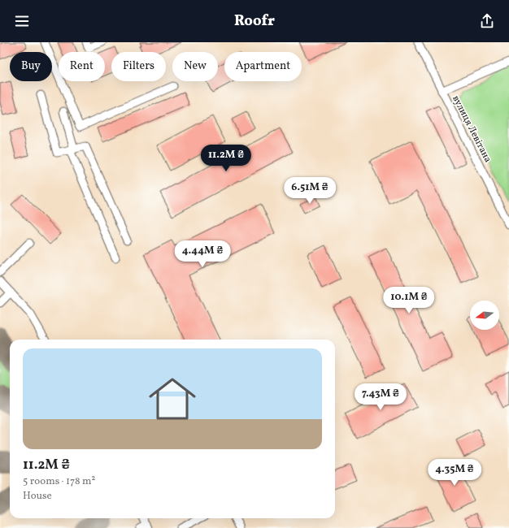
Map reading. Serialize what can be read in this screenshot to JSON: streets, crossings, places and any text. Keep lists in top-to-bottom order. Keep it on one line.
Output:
{"streets":{"street":["вулиця Левітана"]},"north":"left","page":{"header":"Roofr","chip":["Buy","Rent","Filters","New","Apartment"],"price":["11.2M ₴","6.51M ₴","4.44M ₴","10.1M ₴","7.43M ₴","4.35M ₴"],"list":[{"name":"11.2M ₴","note":"5 rooms · 178 m² · House"}]}}
